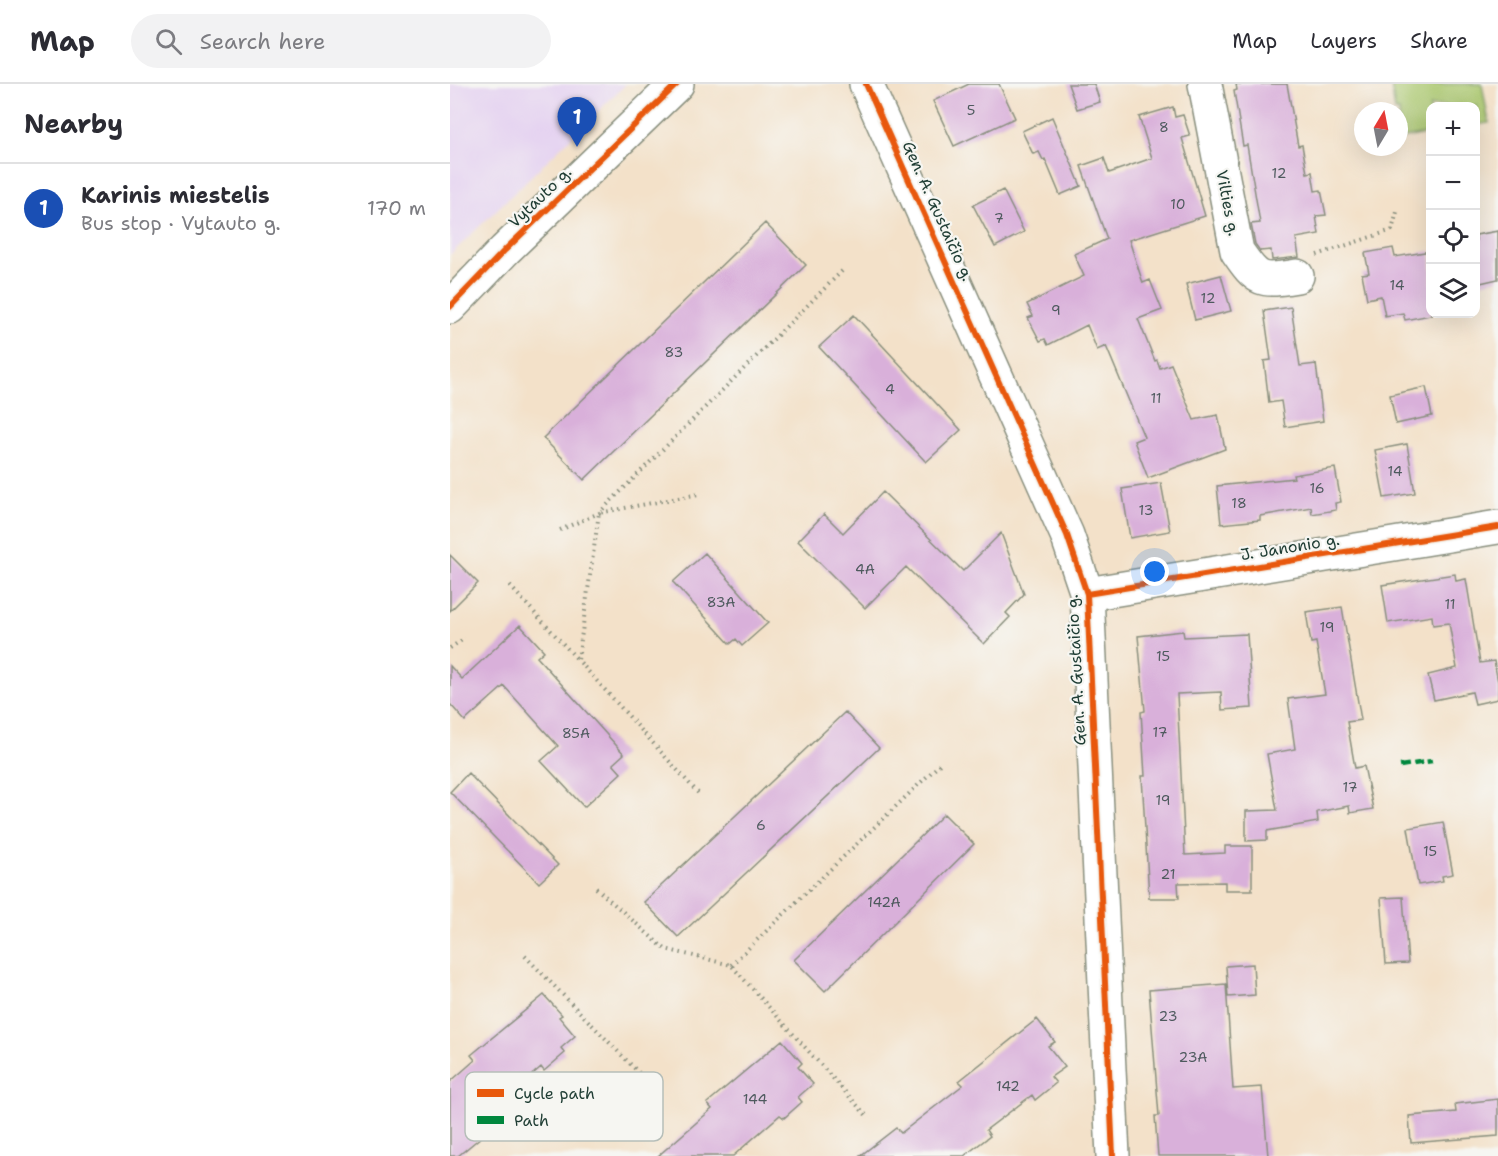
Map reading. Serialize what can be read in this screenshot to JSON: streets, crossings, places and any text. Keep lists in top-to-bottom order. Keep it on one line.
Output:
{"streets":{"street":["Vytauto g.","Vilties g.","Gen. A. Gustaičio g.","J. Janonio g."]},"crossings":[["Gen. A. Gustaičio g.","J. Janonio g."]],"house_numbers":["5","8","12","10","7","14","12","9","83","4","11","14","16","18","13","4A","83A","11","19","15","17","85A","17","19","6","15","21","142A","23","23A","142","144"],"legend":["Cycle path","Path"],"north":"top","page":{"header":"Map","search":"Search here","nav":["Map","Layers","Share"],"heading":"Nearby","pins":"1","map_buttons":["+","−"],"list":[{"mark":"1","name":"Karinis miestelis","note":"Bus stop · Vytauto g.","value":"170 m"}]}}
